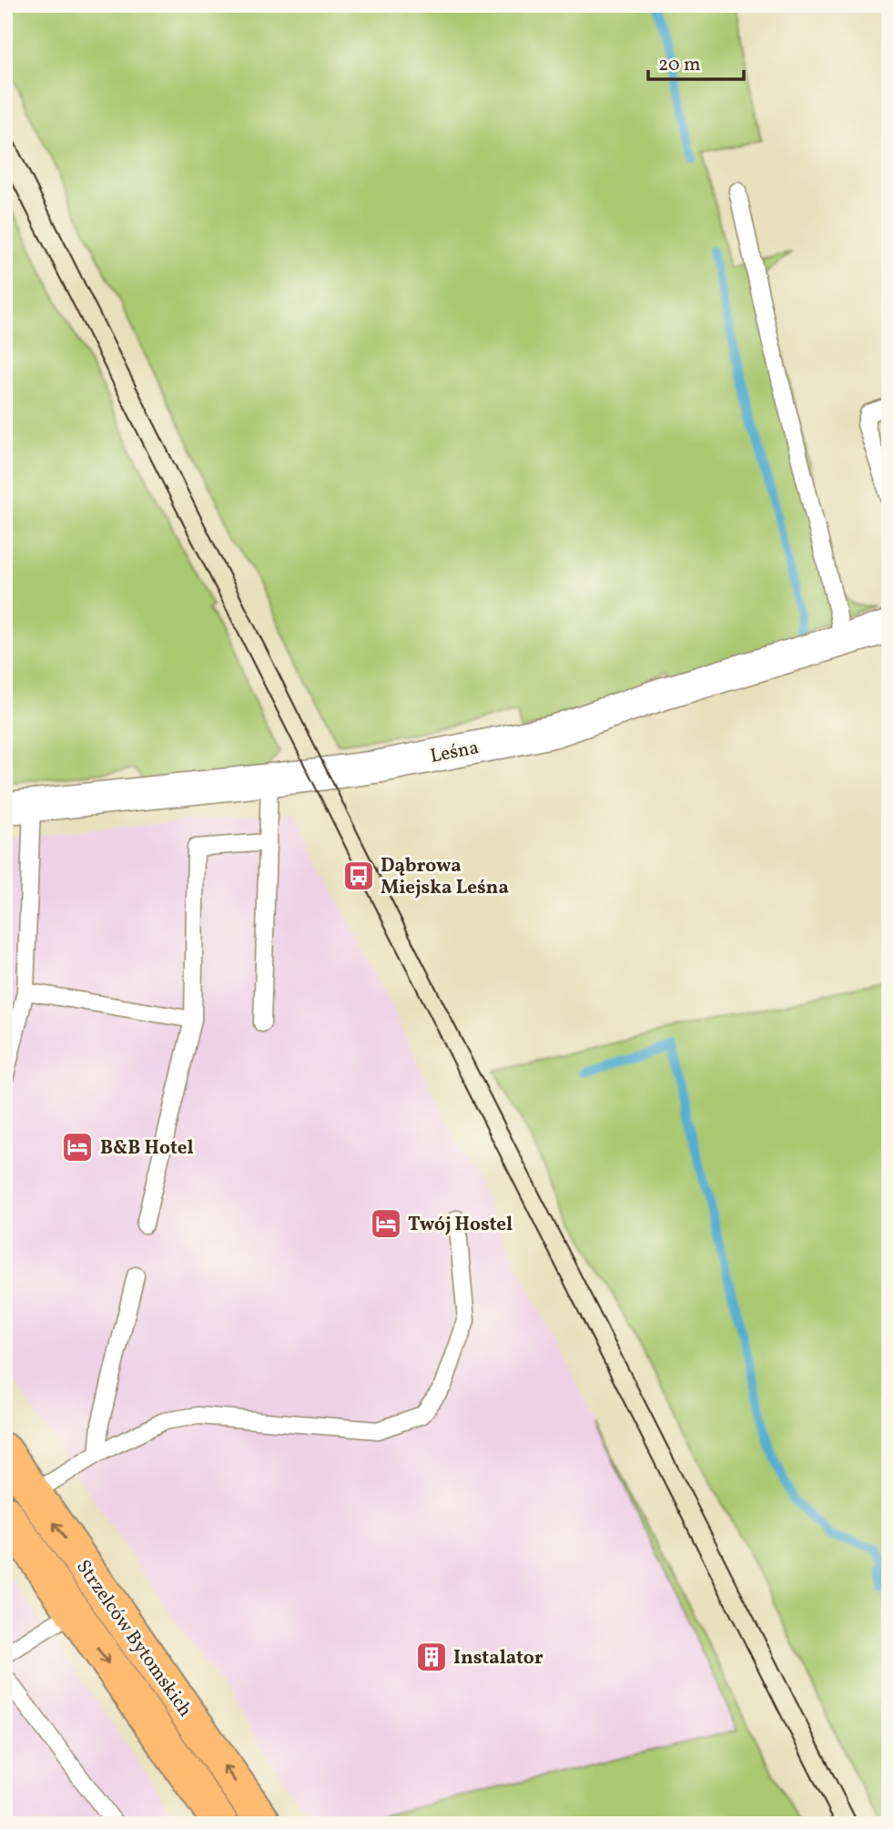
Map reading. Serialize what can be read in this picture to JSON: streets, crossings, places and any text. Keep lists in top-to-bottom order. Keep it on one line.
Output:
{"streets":{"main road":["Strzelców Bytomskich"],"street":["Leśna"]},"places":{"bus stop":["Dąbrowa Miejska Leśna"],"hotel":["B&B Hotel","Twój Hostel"],"building":["Instalator"]},"scale_bar":"20 m"}
